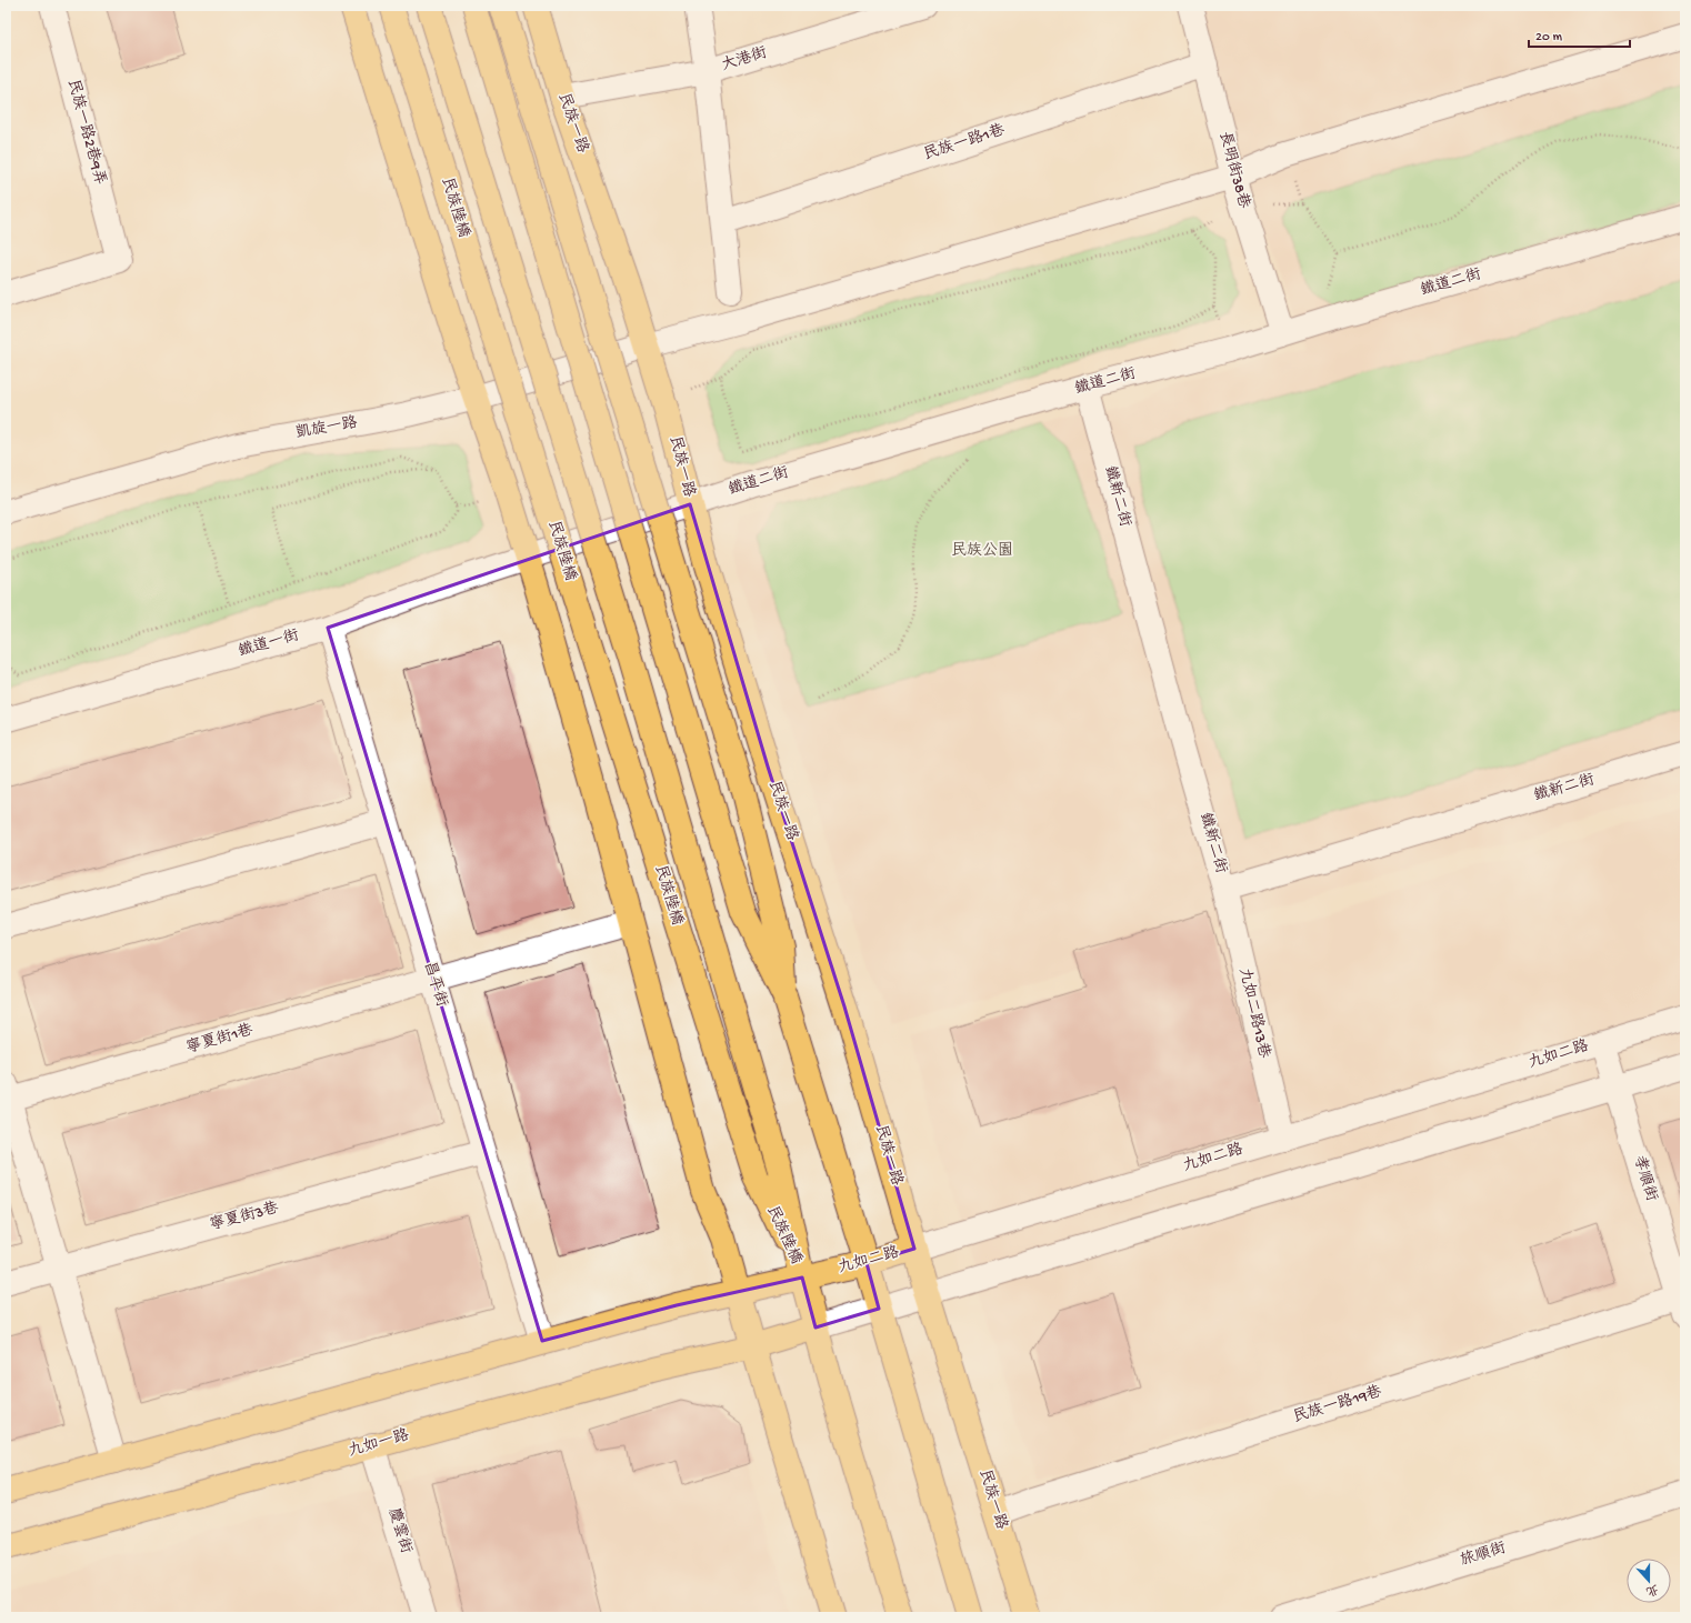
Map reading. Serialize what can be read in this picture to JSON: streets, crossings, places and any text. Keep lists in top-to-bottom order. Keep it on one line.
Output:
{"streets":{"main road":["民族一路","民族陸橋","九如二路","九如一路"],"street":["大港街","民族一路2巷9弄","民族一路1巷","長明街38巷","鐵道二街","凱旋一路","鐵新二街","鐵道一街","昌平街","九如二路13巷","寧夏街1巷","孝順街","寧夏街3巷","民族一路19巷","慶雲街","旅順街"]},"crossings":[["大港街","民族一路"],["民族一路","鐵道二街"],["民族一路","凱旋一路"],["民族一路","九如二路"],["民族一路","民族一路19巷"],["民族一路1巷","長明街38巷"],["長明街38巷","鐵道二街"],["民族陸橋","九如二路"],["鐵道二街","鐵新二街"],["鐵道二街","鐵道一街"],["鐵新二街","九如二路13巷"],["鐵道一街","昌平街"],["昌平街","寧夏街1巷"],["昌平街","寧夏街3巷"],["九如二路13巷","九如二路"],["九如二路","孝順街"],["孝順街","民族一路19巷"],["九如一路","慶雲街"]],"parks":["民族公園"],"scale_bar":"20 m","north":"bottom"}
